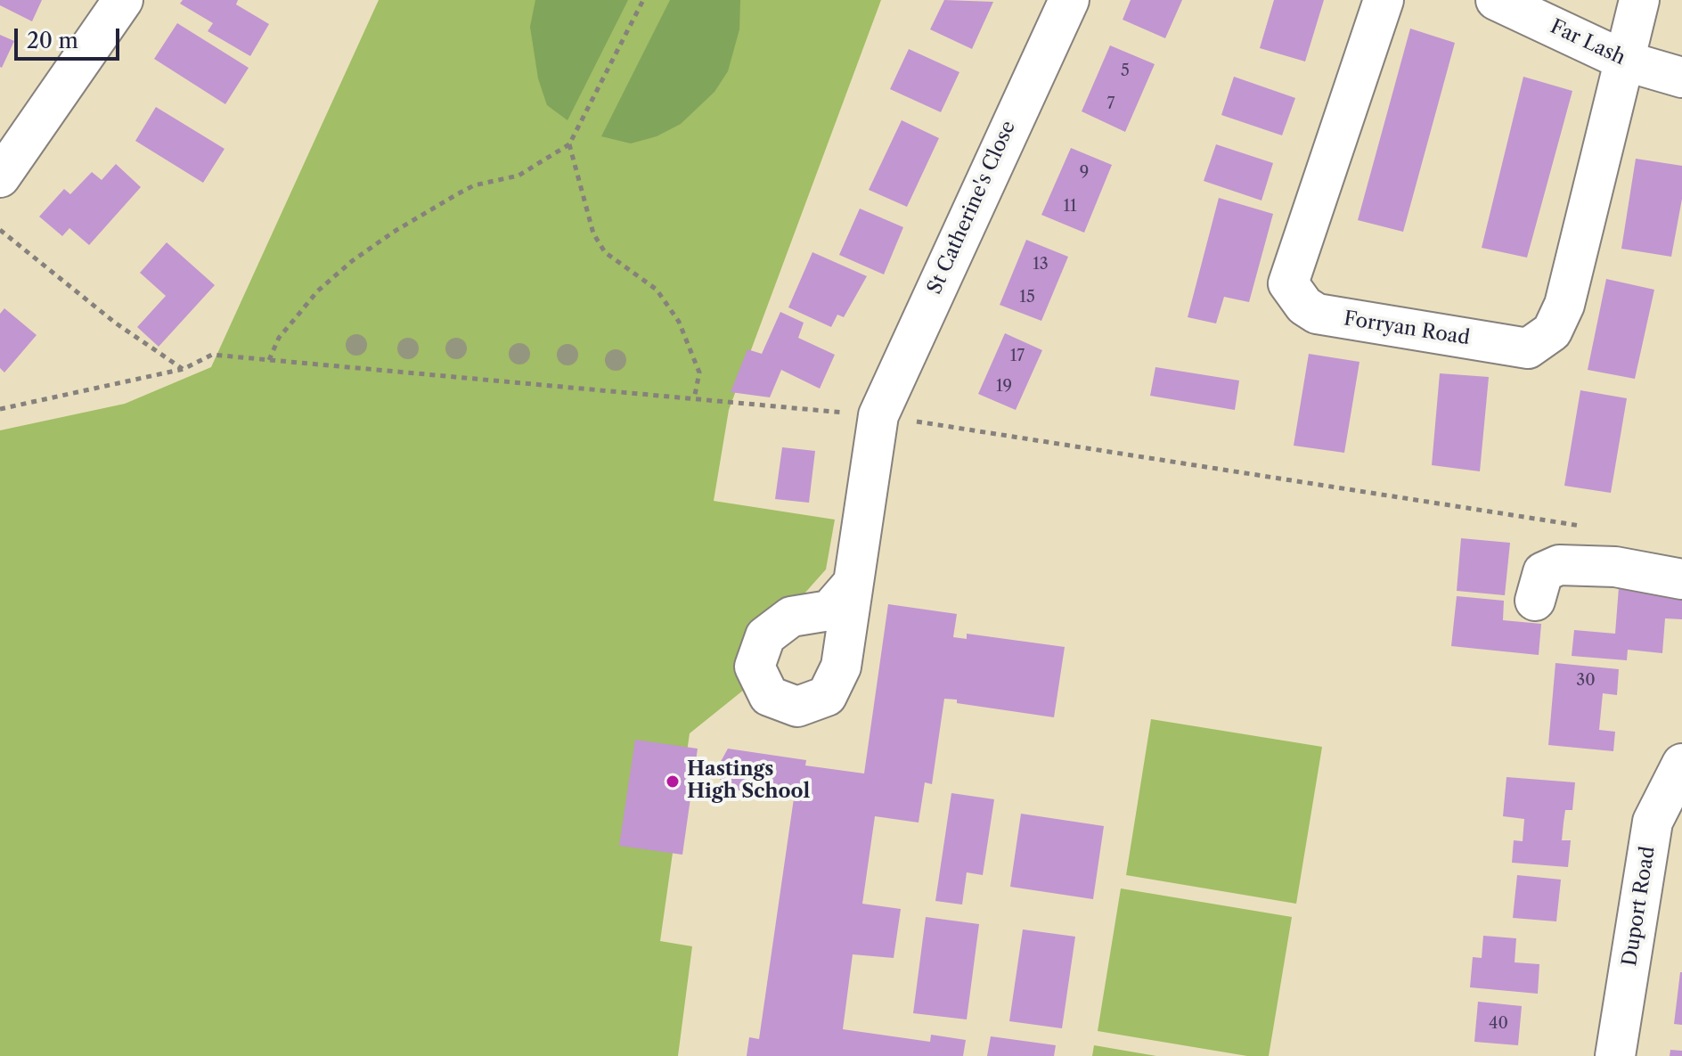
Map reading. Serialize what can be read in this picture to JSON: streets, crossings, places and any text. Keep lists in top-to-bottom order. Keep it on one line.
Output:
{"streets":{"street":["Far Lash","St Catherine's Close","Forryan Road","Duport Road"]},"crossings":[["Far Lash","Forryan Road"]],"places":["Hastings High School"],"house_numbers":["5","7","9","11","13","15","17","19","30","40"],"scale_bar":"20 m"}
